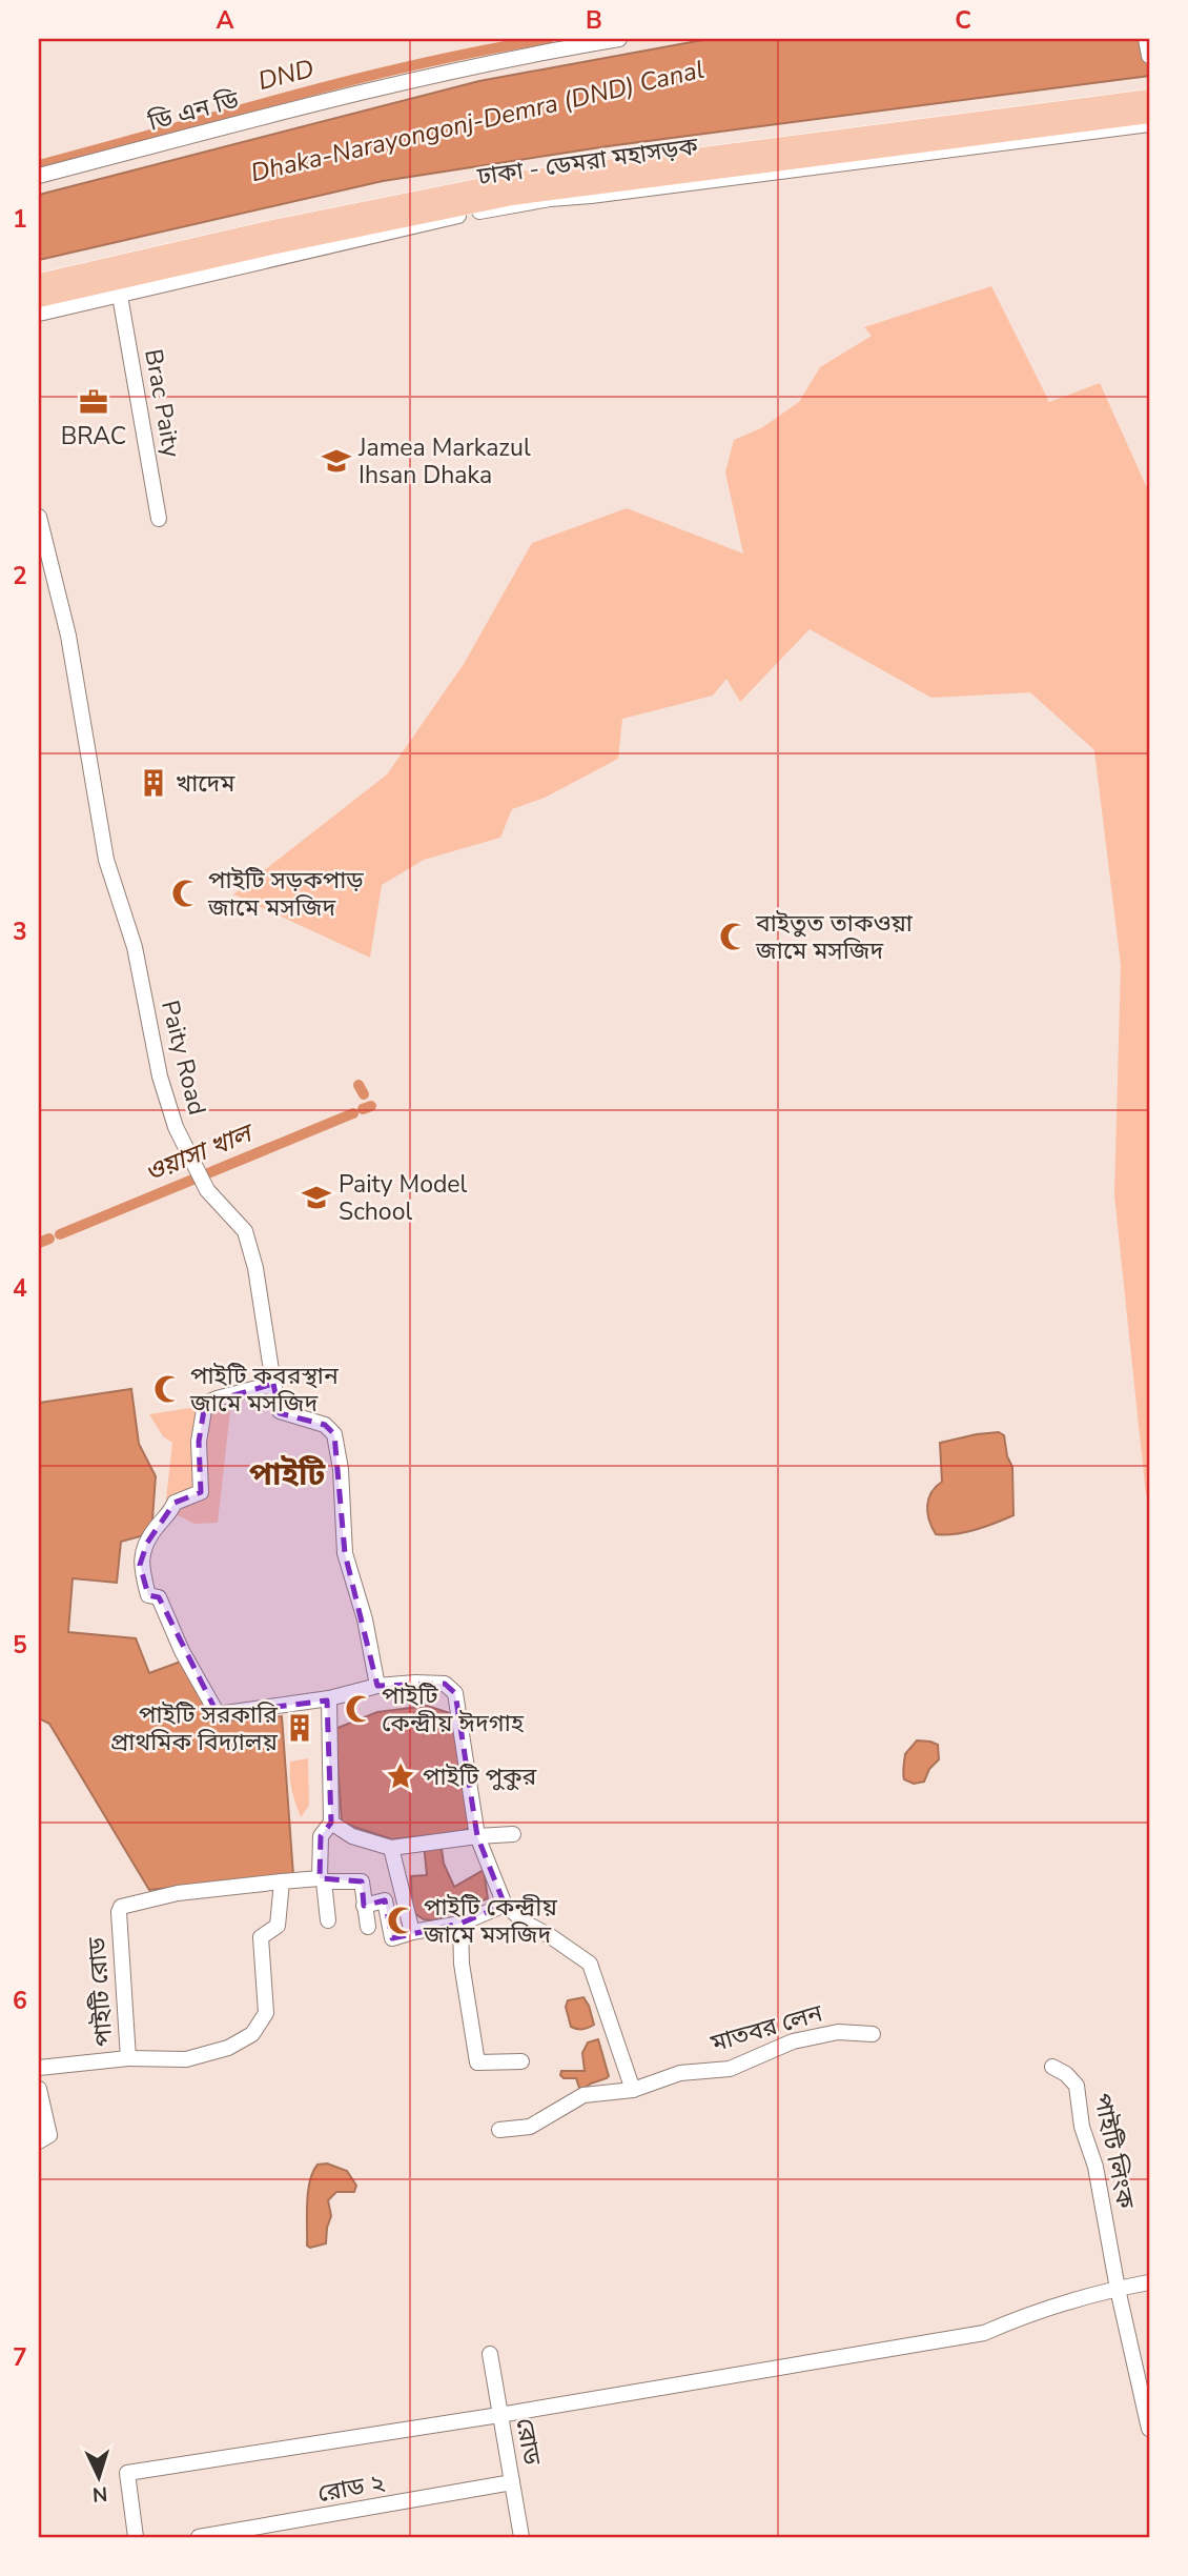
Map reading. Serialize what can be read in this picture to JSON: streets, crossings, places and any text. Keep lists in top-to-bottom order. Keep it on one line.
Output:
{"streets":{"main road":["ঢাকা - ডেমরা মহাসড়ক"],"street":["ডি এন ডি","Brac Paity","Paity Road","পাইটি রোড","মাতবর লেন","পাইটি লিংক","রোড","রোড ২"]},"crossings":[["রোড","রোড ২"]],"districts":["পাইটি"],"water":["DND","Dhaka-Narayongonj-Demra (DND) Canal","ওয়াসা খাল"],"places":{"office":["BRAC"],"school or university":["Jamea Markazul Ihsan Dhaka","Paity Model School"],"building":["খাদেম","পাইটি সরকারি প্রাথমিক বিদ্যালয়"],"mosque":["পাইটি সড়কপাড় জামে মসজিদ","বাইতুত তাকওয়া জামে মসজিদ","পাইটি কবরস্থান জামে মসজিদ","পাইটি কেন্দ্রীয় ঈদগাহ","পাইটি কেন্দ্রীয় জামে মসজিদ"],"place":["পাইটি পুকুর"]},"north":"bottom","grid":{"columns":["A","B","C"],"rows":["1","2","3","4","5","6","7"]}}
